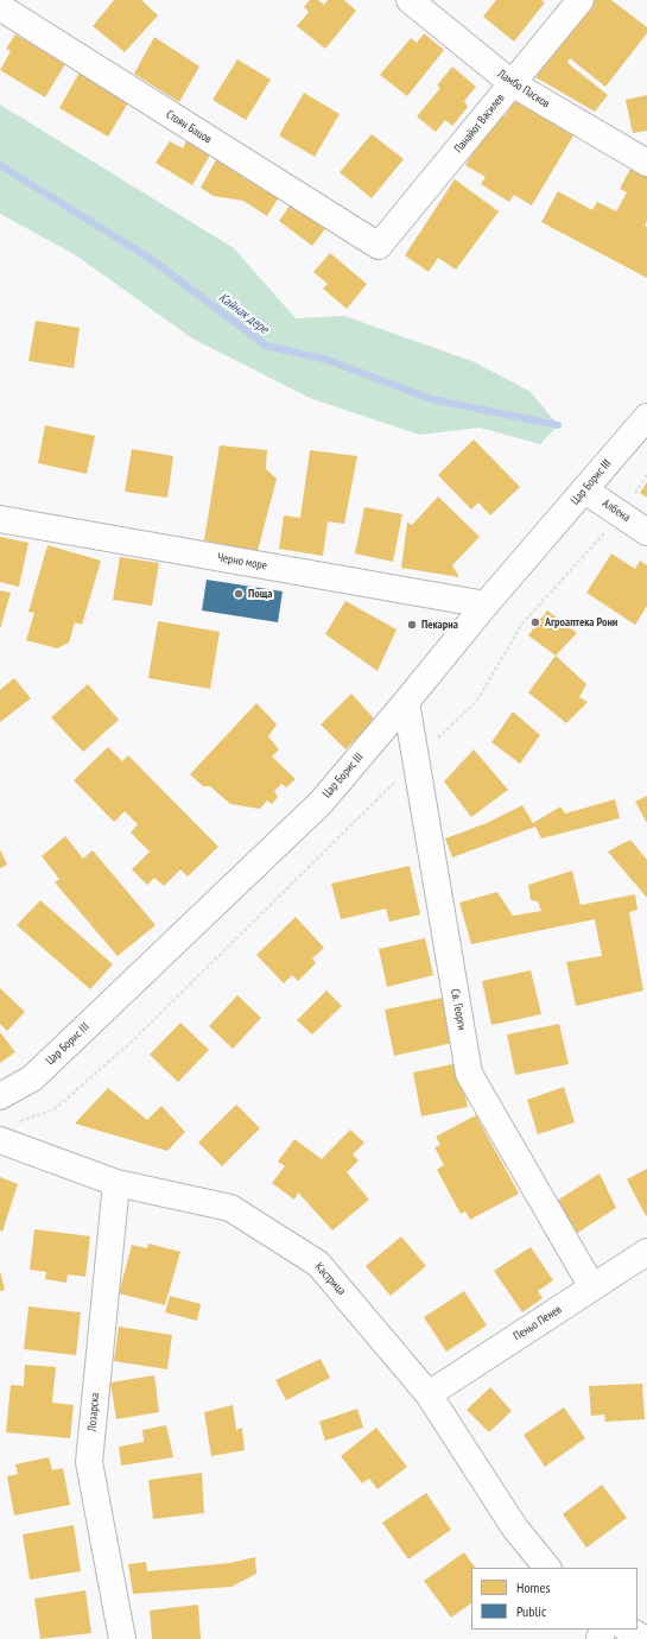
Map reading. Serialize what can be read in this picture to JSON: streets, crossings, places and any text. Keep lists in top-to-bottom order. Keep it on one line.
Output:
{"streets":{"street":["Ламбо Пасков","Панайот Василев","Стоян Бацов","Цар Борис III","Албена","Черно море","Св. Георги","Кастрица","Пеньо Пенев","Лозарска"]},"crossings":[["Ламбо Пасков","Панайот Василев"],["Панайот Василев","Стоян Бацов"],["Цар Борис III","Албена"],["Цар Борис III","Черно море"],["Цар Борис III","Св. Георги"],["Св. Георги","Пеньо Пенев"],["Кастрица","Пеньо Пенев"],["Кастрица","Лозарска"]],"water":["Кайнак дере"],"places":["Поща","Агроаптека Рони","Пекарна"],"legend":["Homes","Public"]}
